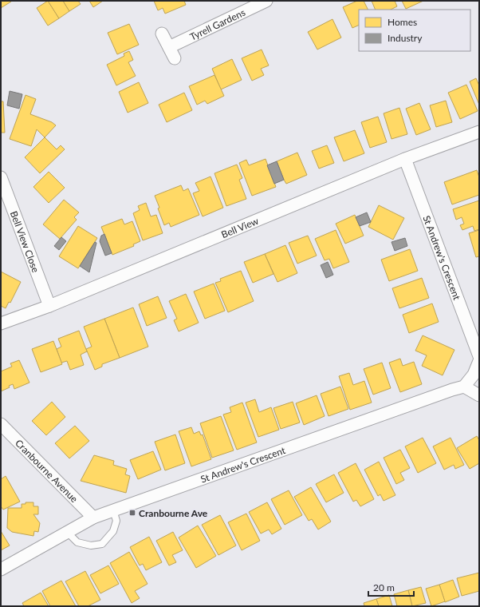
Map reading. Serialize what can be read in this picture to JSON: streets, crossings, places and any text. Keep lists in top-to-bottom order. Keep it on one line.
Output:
{"streets":{"street":["Tyrell Gardens","Bell View","Bell View Close","St Andrew's Crescent","Cranbourne Avenue"]},"crossings":[["Bell View","Bell View Close"],["Bell View","St Andrew's Crescent"],["St Andrew's Crescent","Cranbourne Avenue"]],"places":{"transit":["Cranbourne Ave"]},"legend":["Homes","Industry"],"scale_bar":"20 m"}
